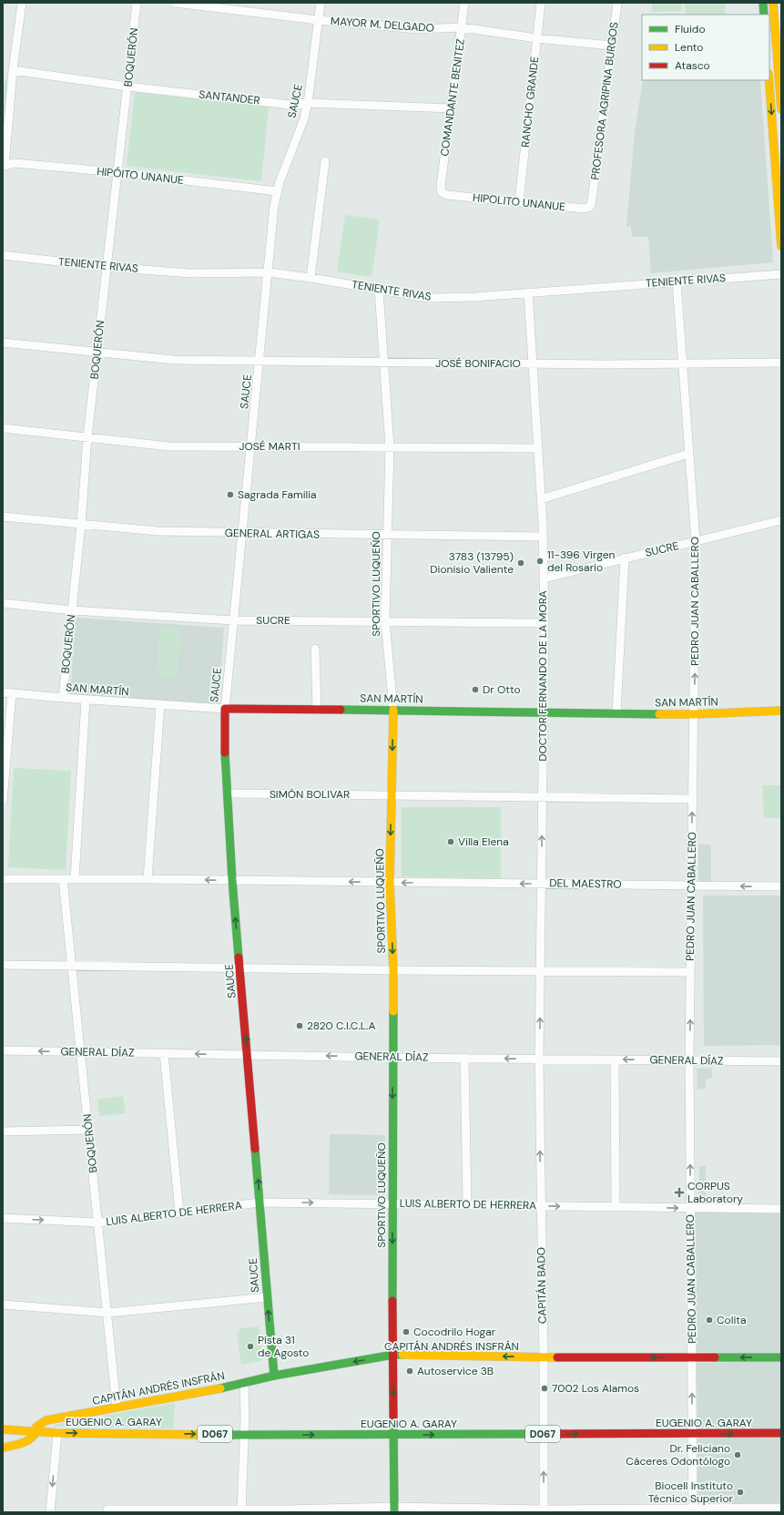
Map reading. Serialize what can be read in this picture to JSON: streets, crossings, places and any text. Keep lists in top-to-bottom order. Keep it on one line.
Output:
{"streets":{"street":["MAYOR M. DELGADO","BOQUERÓN","SANTANDER","COMANDANTE BENITEZ","SAUCE","PROFESORA AGRIPINA BURGOS","RANCHO GRANDE","HIPÓITO UNANUE","HIPOLITO UNANUE","TENIENTE RIVAS","JOSÉ BONIFACIO","JOSÉ MARTI","GENERAL ARTIGAS","SUCRE","SPORTIVO LUQUEÑO","PEDRO JUAN CABALLERO","DOCTOR FERNANDO DE LA MORA","SAN MARTÍN","SIMÓN BOLIVAR","DEL MAESTRO","GENERAL DÍAZ","LUIS ALBERTO DE HERRERA","CAPITÁN BADO","CAPITÁN ANDRÉS INSFRÁN","EUGENIO A. GARAY","D067"]},"crossings":[["MAYOR M. DELGADO","COMANDANTE BENITEZ"],["MAYOR M. DELGADO","SAUCE"],["MAYOR M. DELGADO","PROFESORA AGRIPINA BURGOS"],["MAYOR M. DELGADO","RANCHO GRANDE"],["BOQUERÓN","SANTANDER"],["BOQUERÓN","HIPÓITO UNANUE"],["BOQUERÓN","TENIENTE RIVAS"],["BOQUERÓN","JOSÉ BONIFACIO"],["BOQUERÓN","JOSÉ MARTI"],["BOQUERÓN","GENERAL ARTIGAS"],["BOQUERÓN","SUCRE"],["BOQUERÓN","SAN MARTÍN"],["BOQUERÓN","DEL MAESTRO"],["BOQUERÓN","GENERAL DÍAZ"],["BOQUERÓN","LUIS ALBERTO DE HERRERA"],["BOQUERÓN","CAPITÁN ANDRÉS INSFRÁN"],["SANTANDER","COMANDANTE BENITEZ"],["SANTANDER","SAUCE"],["COMANDANTE BENITEZ","HIPOLITO UNANUE"],["SAUCE","HIPÓITO UNANUE"],["SAUCE","TENIENTE RIVAS"],["SAUCE","JOSÉ BONIFACIO"],["SAUCE","JOSÉ MARTI"],["SAUCE","GENERAL ARTIGAS"],["SAUCE","SUCRE"],["SAUCE","SAN MARTÍN"],["SAUCE","SIMÓN BOLIVAR"],["SAUCE","DEL MAESTRO"],["SAUCE","GENERAL DÍAZ"],["SAUCE","LUIS ALBERTO DE HERRERA"],["SAUCE","CAPITÁN ANDRÉS INSFRÁN"],["PROFESORA AGRIPINA BURGOS","HIPOLITO UNANUE"],["RANCHO GRANDE","HIPOLITO UNANUE"],["TENIENTE RIVAS","SPORTIVO LUQUEÑO"],["TENIENTE RIVAS","PEDRO JUAN CABALLERO"],["TENIENTE RIVAS","DOCTOR FERNANDO DE LA MORA"],["JOSÉ BONIFACIO","SPORTIVO LUQUEÑO"],["JOSÉ BONIFACIO","PEDRO JUAN CABALLERO"],["JOSÉ BONIFACIO","DOCTOR FERNANDO DE LA MORA"],["JOSÉ MARTI","SPORTIVO LUQUEÑO"],["JOSÉ MARTI","DOCTOR FERNANDO DE LA MORA"],["GENERAL ARTIGAS","SPORTIVO LUQUEÑO"],["GENERAL ARTIGAS","DOCTOR FERNANDO DE LA MORA"],["SUCRE","SPORTIVO LUQUEÑO"],["SUCRE","PEDRO JUAN CABALLERO"],["SUCRE","DOCTOR FERNANDO DE LA MORA"],["SPORTIVO LUQUEÑO","SAN MARTÍN"],["SPORTIVO LUQUEÑO","SIMÓN BOLIVAR"],["SPORTIVO LUQUEÑO","DEL MAESTRO"],["SPORTIVO LUQUEÑO","GENERAL DÍAZ"],["SPORTIVO LUQUEÑO","LUIS ALBERTO DE HERRERA"],["SPORTIVO LUQUEÑO","CAPITÁN ANDRÉS INSFRÁN"],["SPORTIVO LUQUEÑO","EUGENIO A. GARAY"],["PEDRO JUAN CABALLERO","SAN MARTÍN"],["PEDRO JUAN CABALLERO","SIMÓN BOLIVAR"],["PEDRO JUAN CABALLERO","DEL MAESTRO"],["PEDRO JUAN CABALLERO","GENERAL DÍAZ"],["PEDRO JUAN CABALLERO","LUIS ALBERTO DE HERRERA"],["PEDRO JUAN CABALLERO","CAPITÁN ANDRÉS INSFRÁN"],["PEDRO JUAN CABALLERO","EUGENIO A. GARAY"],["DOCTOR FERNANDO DE LA MORA","SAN MARTÍN"],["DOCTOR FERNANDO DE LA MORA","SIMÓN BOLIVAR"],["DOCTOR FERNANDO DE LA MORA","DEL MAESTRO"],["DOCTOR FERNANDO DE LA MORA","GENERAL DÍAZ"],["DOCTOR FERNANDO DE LA MORA","CAPITÁN BADO"],["GENERAL DÍAZ","CAPITÁN BADO"],["LUIS ALBERTO DE HERRERA","CAPITÁN BADO"],["CAPITÁN BADO","CAPITÁN ANDRÉS INSFRÁN"],["CAPITÁN BADO","EUGENIO A. GARAY"],["CAPITÁN ANDRÉS INSFRÁN","EUGENIO A. GARAY"],["CAPITÁN ANDRÉS INSFRÁN","D067"],["EUGENIO A. GARAY","D067"]],"one_way":["SPORTIVO LUQUEÑO","PEDRO JUAN CABALLERO","DEL MAESTRO","GENERAL DÍAZ","LUIS ALBERTO DE HERRERA","CAPITÁN BADO","CAPITÁN ANDRÉS INSFRÁN","EUGENIO A. GARAY"],"places":{"other":["Sagrada Familia","11-396 Virgen del Rosario","3783 (13795) Dionisio Valiente","Dr Otto","Villa Elena","2820 C.I.C.L.A","Colita","Cocodrilo Hogar","Pista 31 de Agosto","Autoservice 3B","7002 Los Alamos","Dr. Feliciano Cáceres Odontólogo","Biocell Instituto Técnico Superior"],"health":["CORPUS Laboratory"]},"legend":["Fluido","Lento","Atasco"]}
